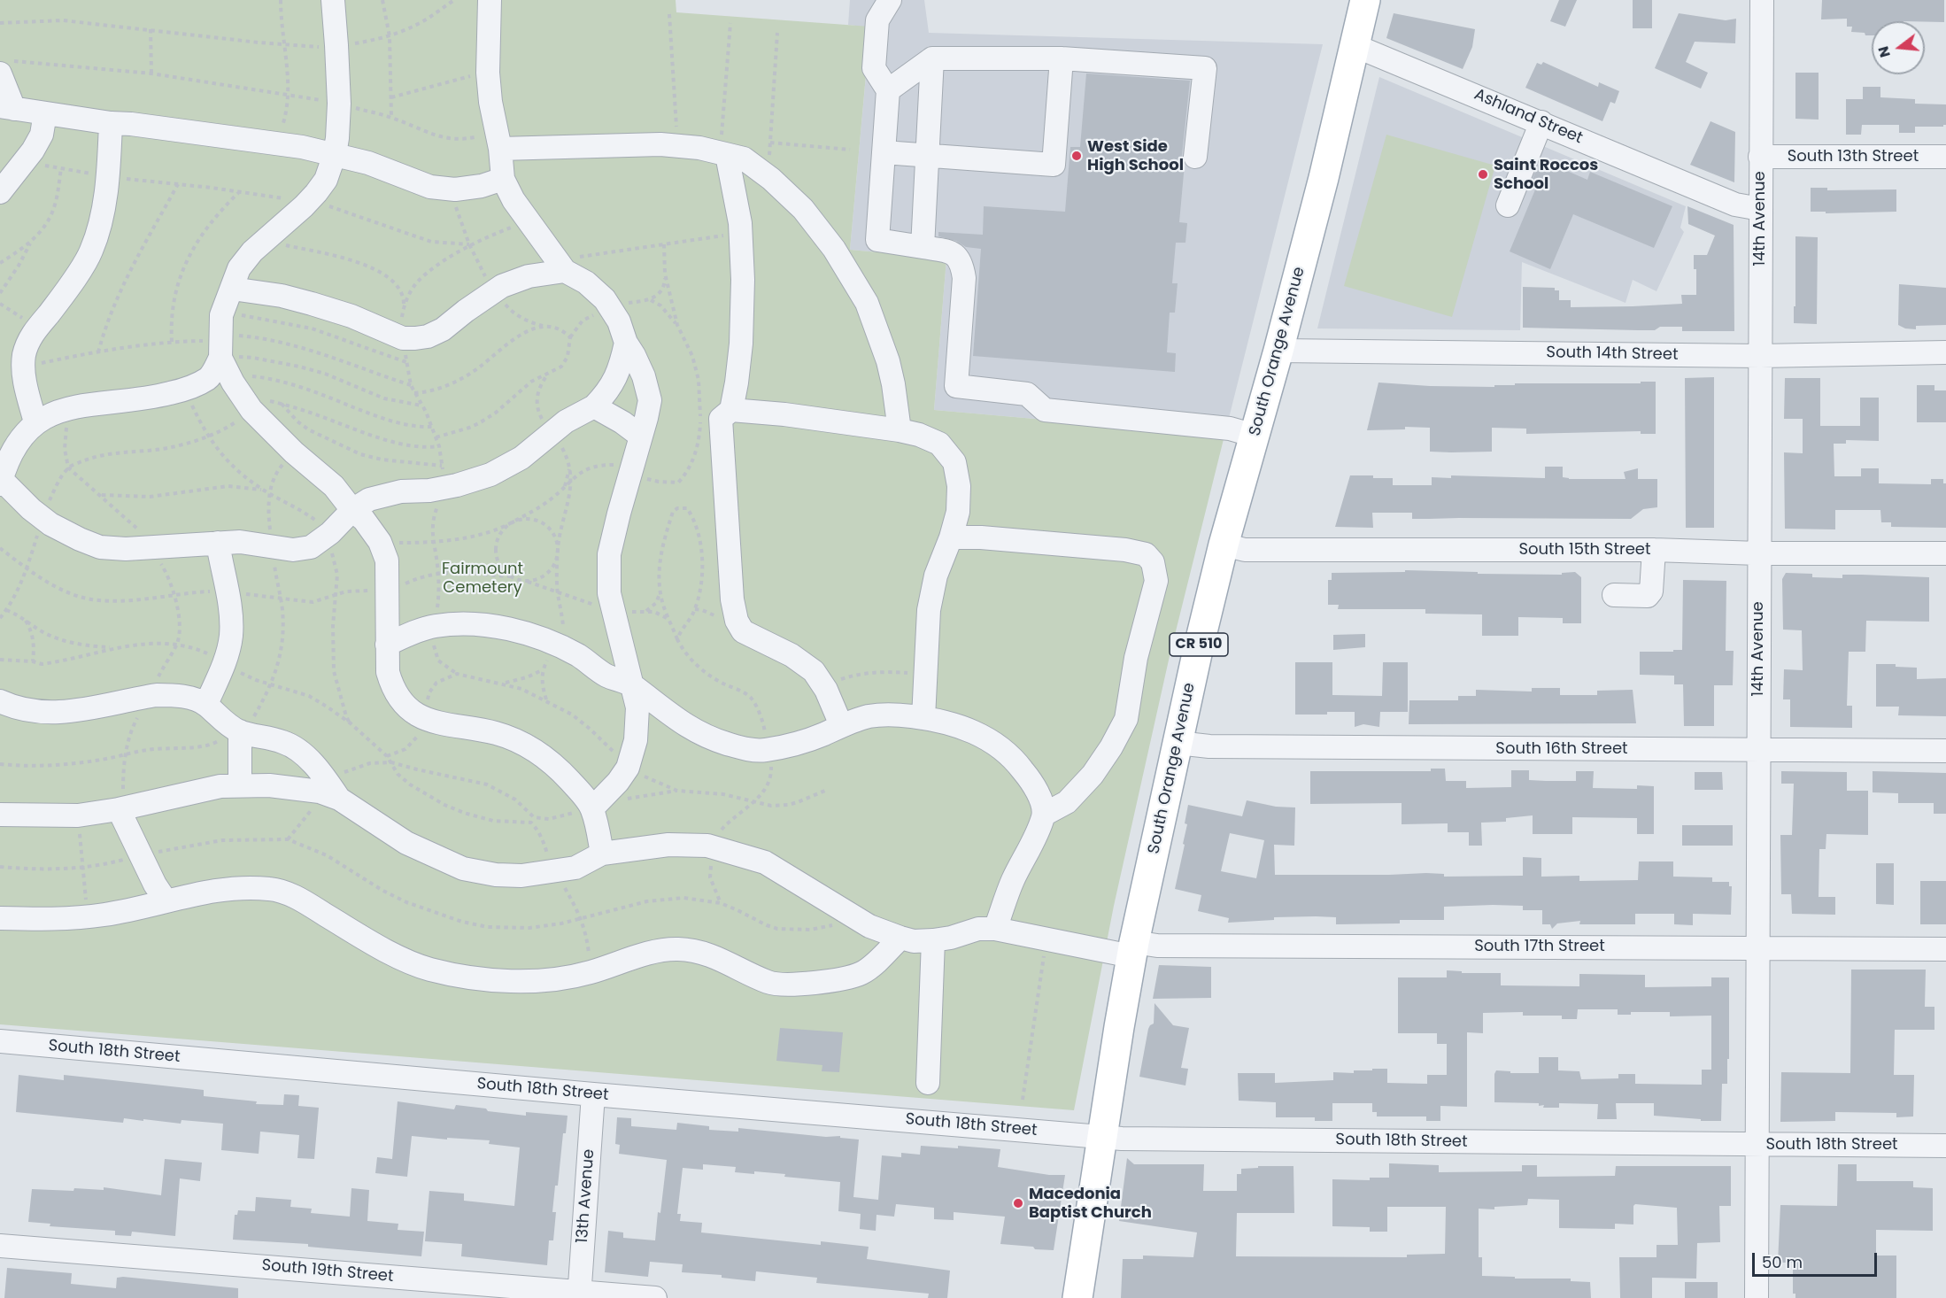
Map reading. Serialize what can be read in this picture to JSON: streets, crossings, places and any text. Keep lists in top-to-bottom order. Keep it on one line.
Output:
{"streets":{"main road":["South Orange Avenue","CR 510"],"street":["Ashland Street","South 13th Street","14th Avenue","South 14th Street","South 15th Street","South 16th Street","South 17th Street","South 18th Street","13th Avenue","South 19th Street"]},"crossings":[["Ashland Street","14th Avenue"],["Ashland Street","South Orange Avenue"],["South 13th Street","14th Avenue"],["14th Avenue","South 14th Street"],["14th Avenue","South 15th Street"],["14th Avenue","South 16th Street"],["14th Avenue","South 17th Street"],["14th Avenue","South 18th Street"],["South Orange Avenue","South 14th Street"],["South Orange Avenue","South 15th Street"],["South Orange Avenue","South 16th Street"],["South Orange Avenue","South 17th Street"],["South Orange Avenue","South 18th Street"],["South 18th Street","13th Avenue"],["13th Avenue","South 19th Street"]],"parks":["Fairmount Cemetery"],"places":["West Side High School","Saint Roccos School","Macedonia Baptist Church"],"scale_bar":"50 m","north":"left"}
